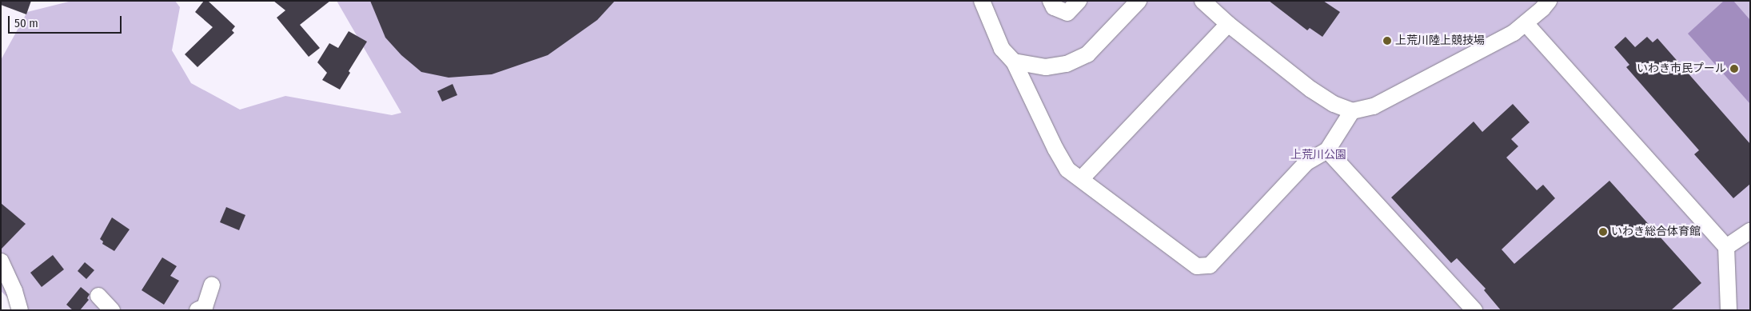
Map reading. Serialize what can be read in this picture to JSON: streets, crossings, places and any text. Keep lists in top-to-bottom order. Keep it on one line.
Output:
{"parks":["上荒川公園"],"places":["上荒川陸上競技場","いわき市民プール","いわき総合体育館"],"scale_bar":"50 m"}
